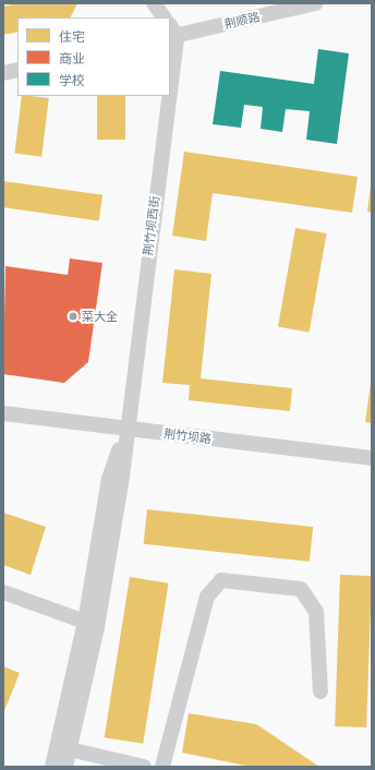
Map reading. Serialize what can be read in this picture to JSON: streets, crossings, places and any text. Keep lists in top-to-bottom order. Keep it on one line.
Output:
{"streets":{"street":["荆顺路","荆竹坝西街","荆竹坝路"]},"crossings":[["荆竹坝西街","荆竹坝路"]],"places":["菜大全"],"legend":["住宅","商业","学校"]}
